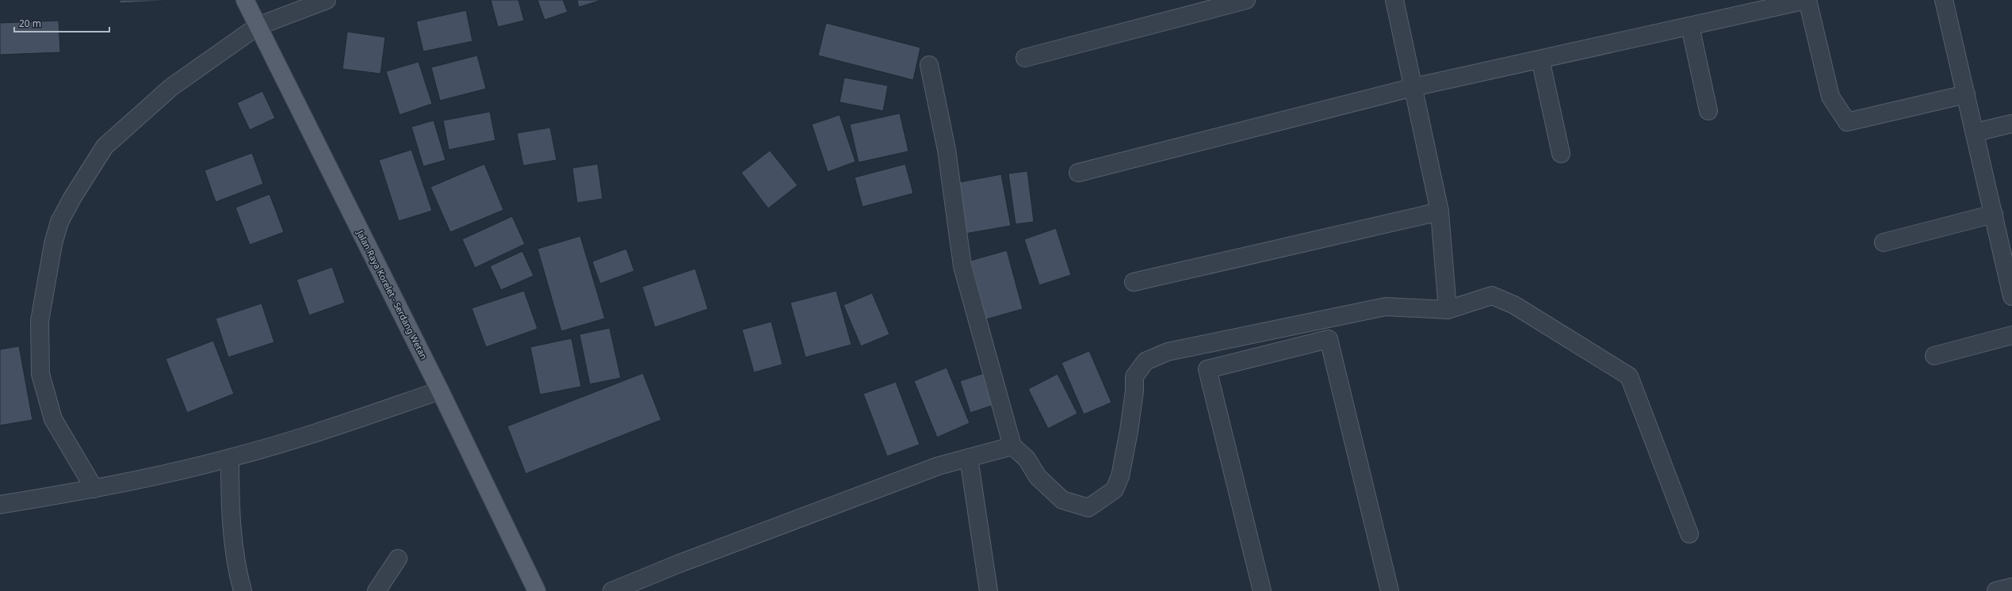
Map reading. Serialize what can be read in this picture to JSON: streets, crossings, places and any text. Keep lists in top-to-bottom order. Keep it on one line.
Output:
{"streets":{"main road":["Jalan Raya Korelet - Serdang Wetan"]},"scale_bar":"20 m"}
